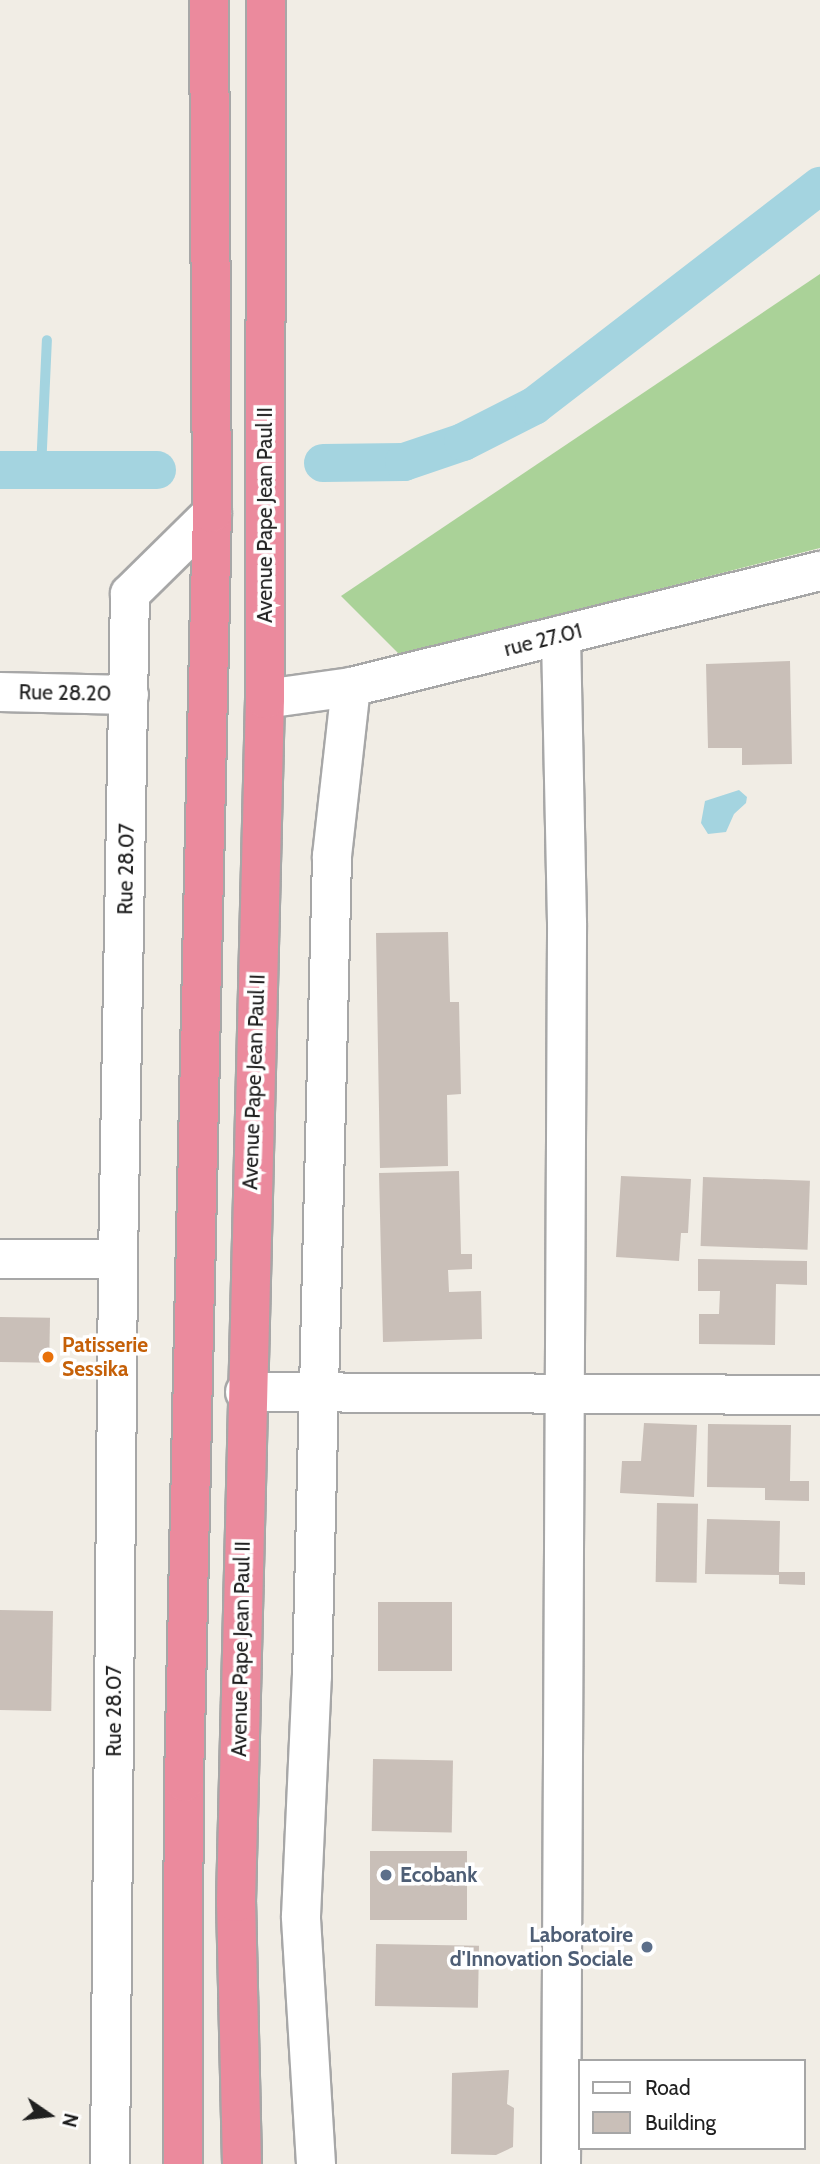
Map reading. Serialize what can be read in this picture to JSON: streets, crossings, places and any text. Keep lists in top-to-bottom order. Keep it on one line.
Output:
{"streets":{"highway":["Avenue Pape Jean Paul II"],"street":["rue 27.01","Rue 28.20","Rue 28.07"]},"crossings":[["Avenue Pape Jean Paul II","rue 27.01"],["Rue 28.20","Rue 28.07"]],"places":["Patisserie Sessika","Ecobank","Laboratoire d'Innovation Sociale"],"legend":["Road","Building"],"north":"right"}
